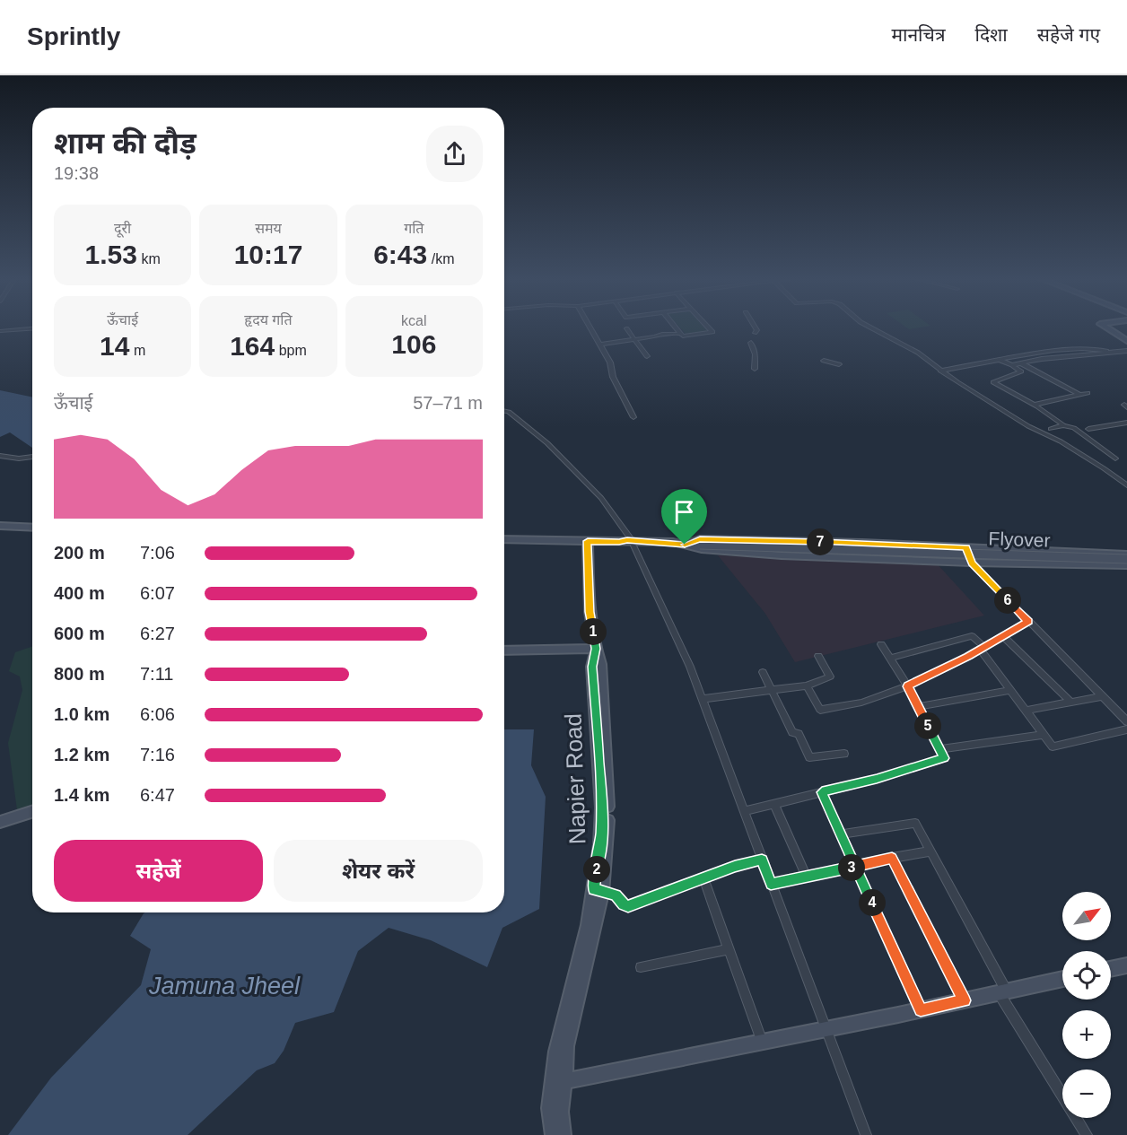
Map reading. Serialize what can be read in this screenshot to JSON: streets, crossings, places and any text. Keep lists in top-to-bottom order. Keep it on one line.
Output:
{"streets":{"main road":["Flyover","Napier Road"]},"water":["Jamuna Jheel"],"north":"top right","page":{"header":"Sprintly","nav":["मानचित्र","दिशा","सहेजे गए"],"heading":["शाम की दौड़","19:38"],"stats":[["दूरी","1.53 km"],["समय","10:17"],["गति","6:43 /km"],["ऊँचाई","14 m"],["हृदय गति","164 bpm"],["kcal","106"]],"chart":["ऊँचाई","57–71 m"],"pins":["7","6","1","5","3","2","4"],"list":[{"name":"200 m","note":"7:06"},{"name":"400 m","note":"6:07"},{"name":"600 m","note":"6:27"},{"name":"800 m","note":"7:11"},{"name":"1.0 km","note":"6:06"},{"name":"1.2 km","note":"7:16"},{"name":"1.4 km","note":"6:47"}],"buttons":["सहेजें","शेयर करें"],"map_buttons":["+","−"]}}
